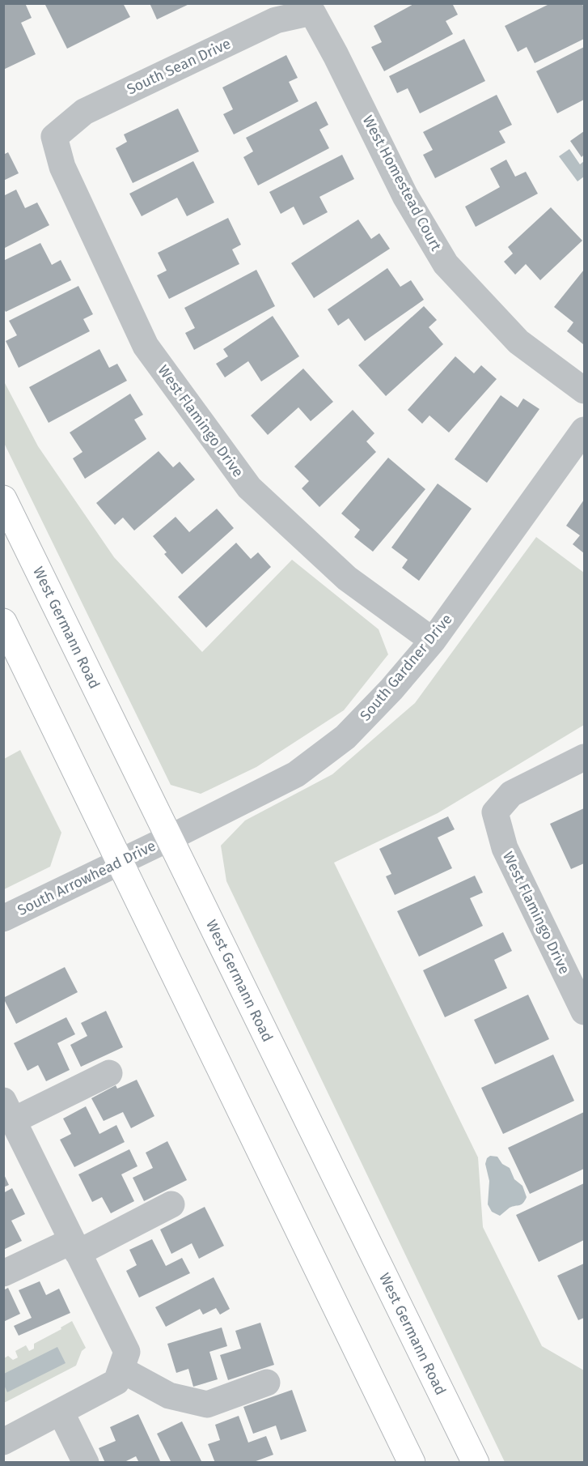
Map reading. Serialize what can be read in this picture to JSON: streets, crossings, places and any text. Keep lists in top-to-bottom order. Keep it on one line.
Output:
{"streets":{"main road":["West Germann Road"],"street":["South Sean Drive","West Homestead Court","West Flamingo Drive","South Gardner Drive","South Arrowhead Drive"]},"crossings":[["South Sean Drive","West Homestead Court"],["South Sean Drive","West Flamingo Drive"],["West Flamingo Drive","South Gardner Drive"],["West Germann Road","South Gardner Drive"],["West Germann Road","South Arrowhead Drive"],["South Gardner Drive","South Arrowhead Drive"]]}
